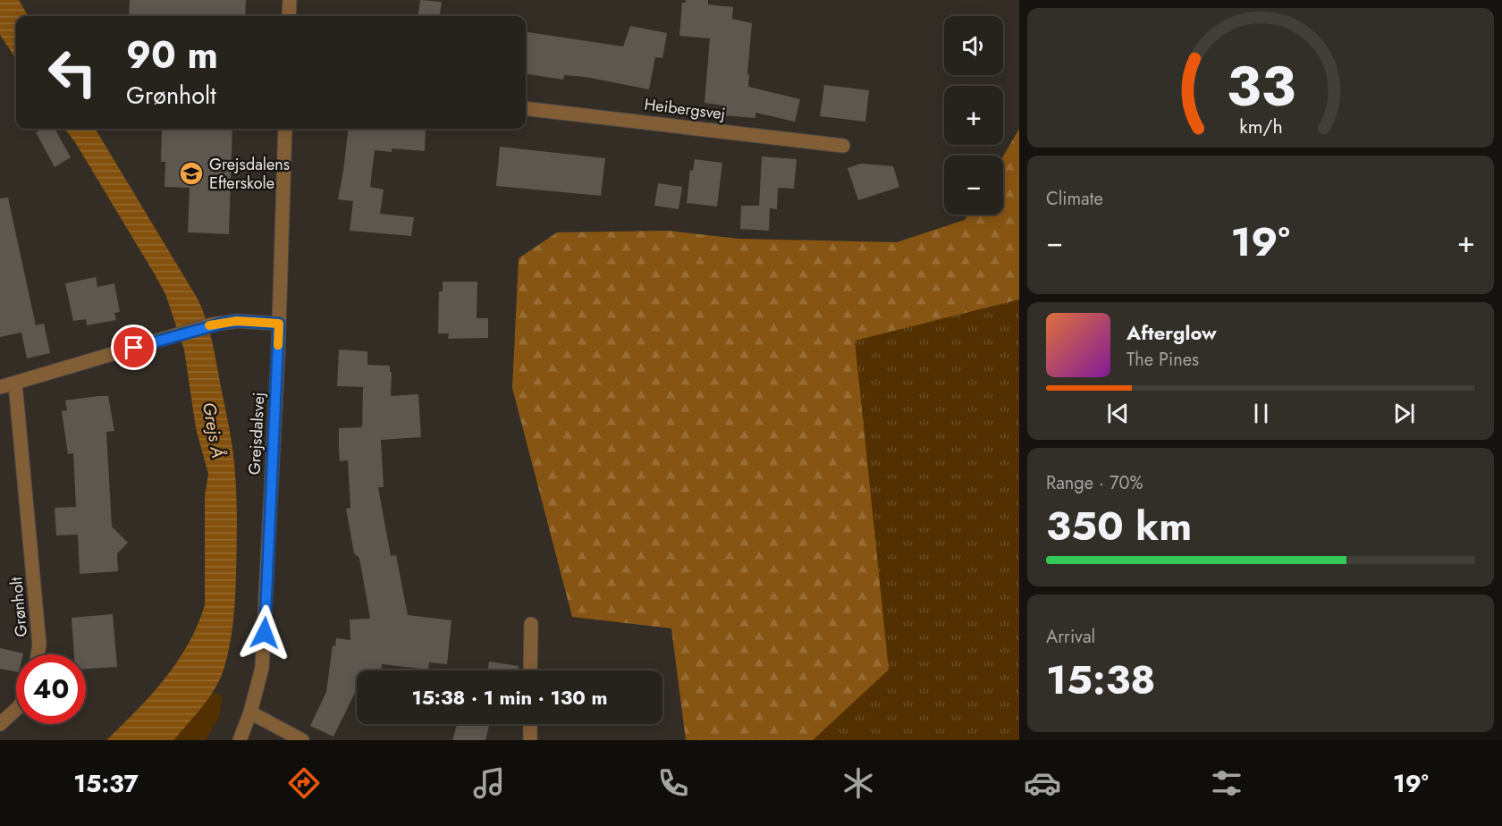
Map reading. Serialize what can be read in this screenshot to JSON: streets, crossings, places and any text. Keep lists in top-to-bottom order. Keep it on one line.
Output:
{"streets":{"street":["Heibergsvej","Grejsdalsvej","Grønholt"]},"water":["Grejs Å"],"places":{"school or university":["Grejsdalens Efterskole"]},"page":{"map_buttons":["+","−"],"turn":["90 m","Grønholt"],"tile":["Climate",["Range · 70%","350 km"],["Arrival","15:38"]],"heat":["−","19°","+"],"song":["Afterglow","The Pines"],"limit":"40","trip":"15:38 · 1 min · 130 m","tabs":["15:37","19°"],"gauge":["33","km/h"]}}
